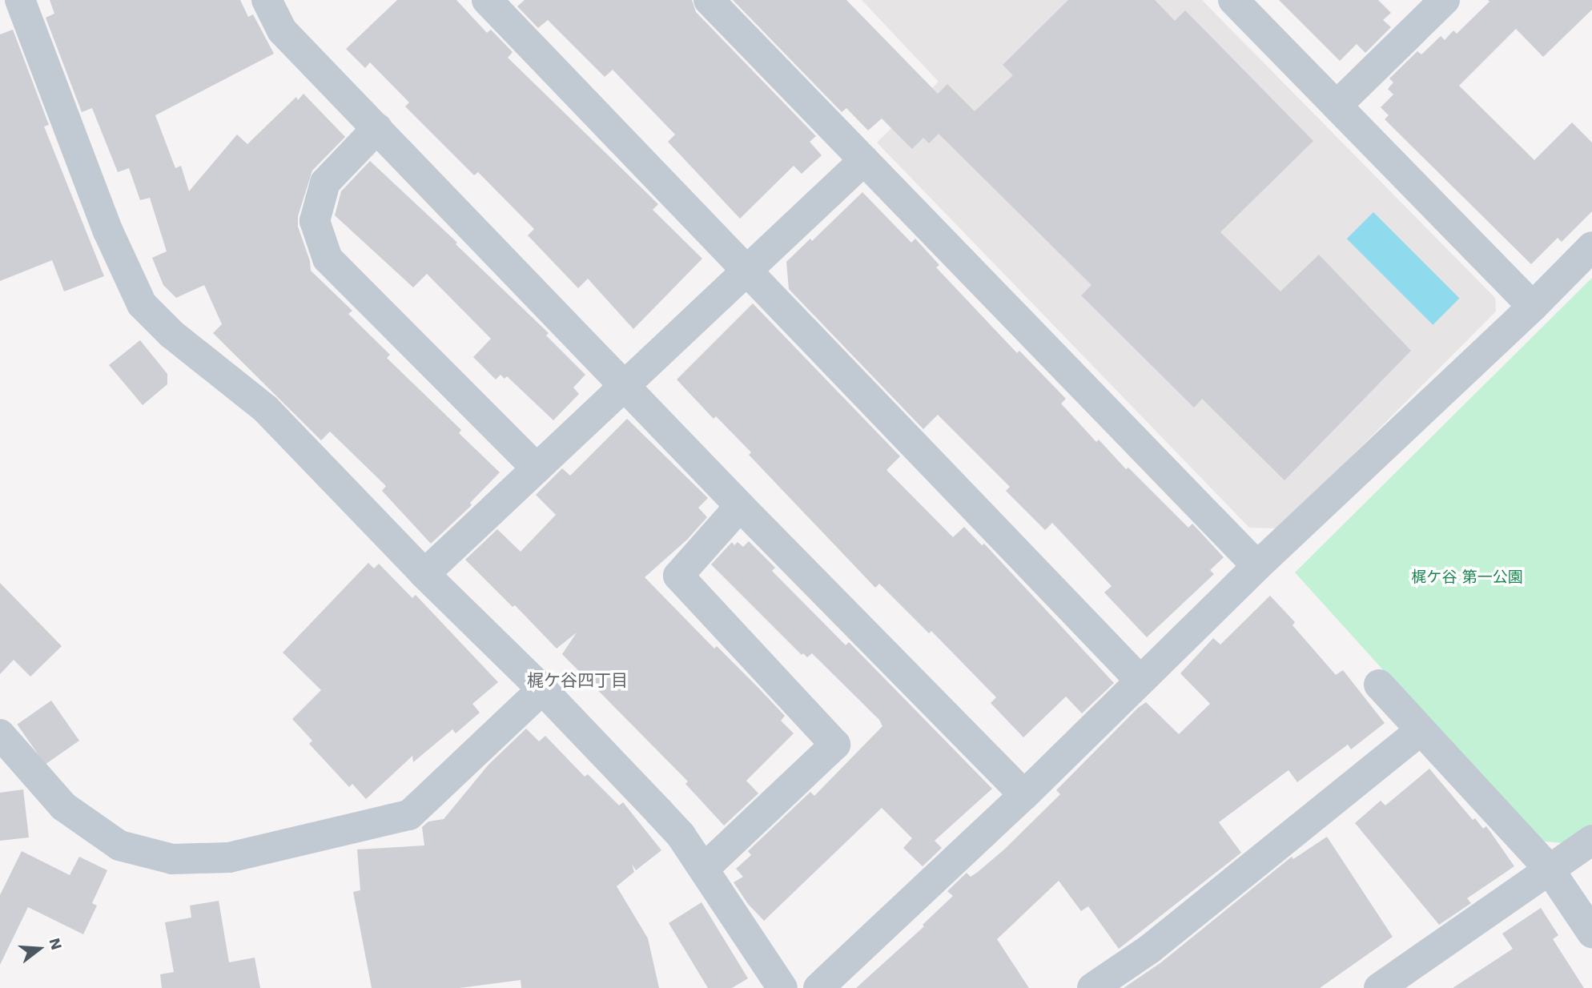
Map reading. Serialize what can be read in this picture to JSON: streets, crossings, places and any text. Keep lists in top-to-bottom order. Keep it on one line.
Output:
{"districts":["梶ケ谷四丁目"],"parks":["梶ケ谷 第一公園"],"north":"right"}
